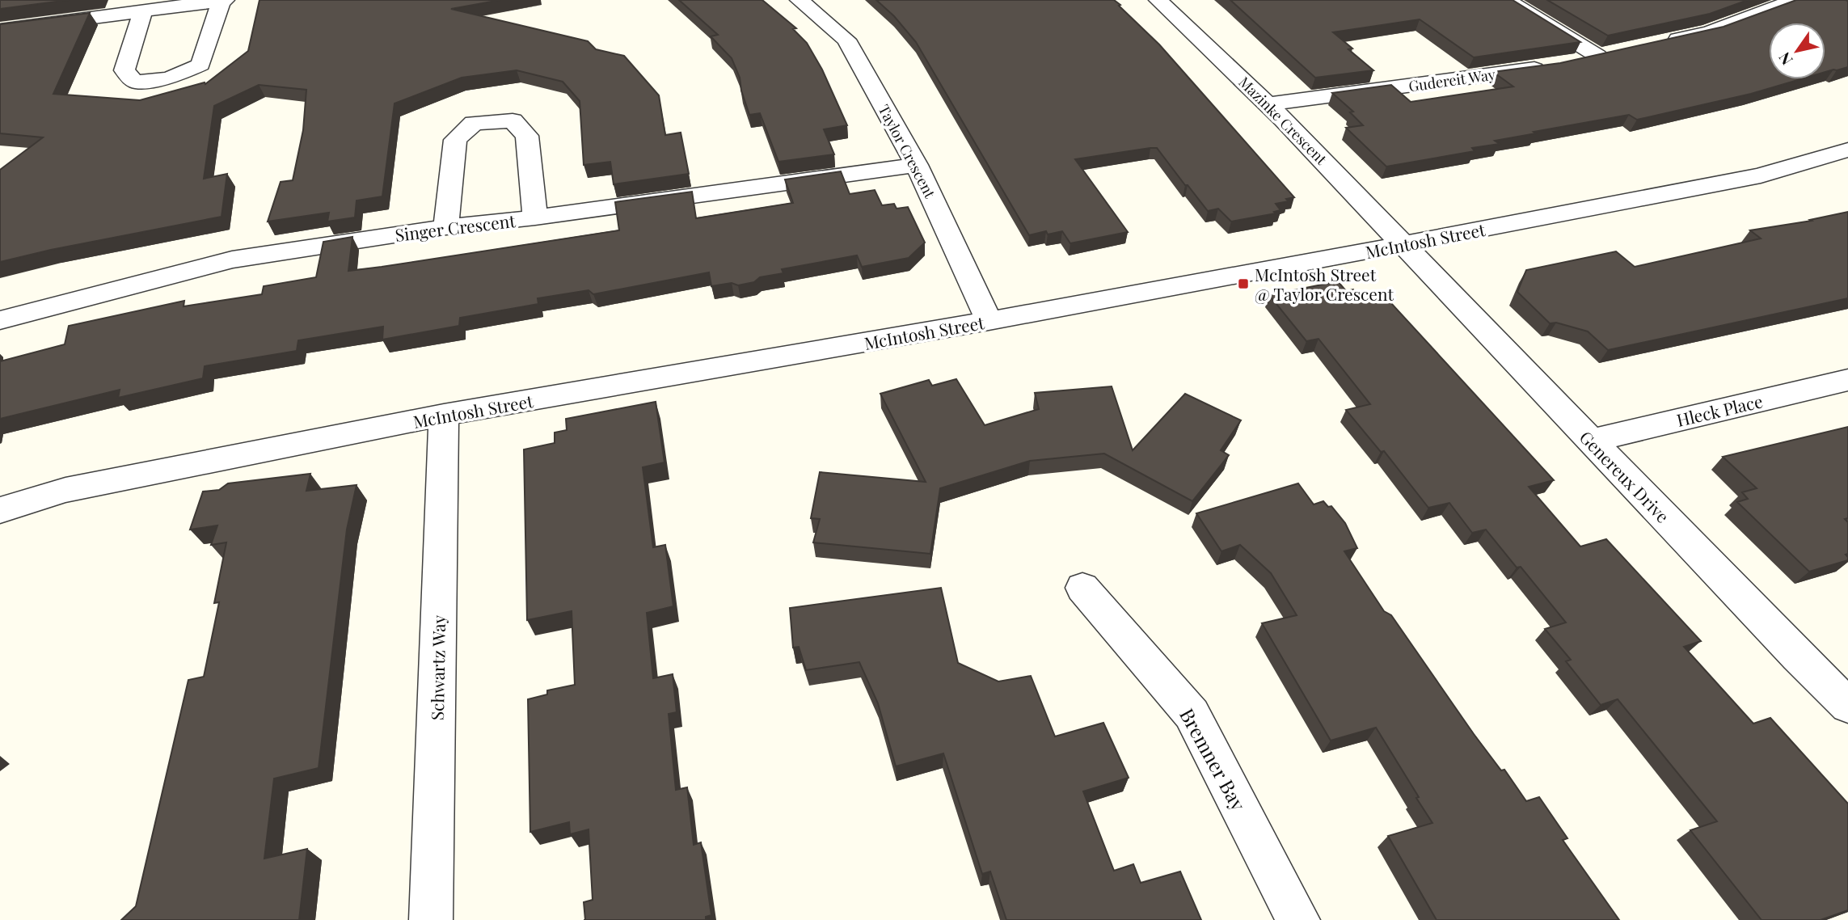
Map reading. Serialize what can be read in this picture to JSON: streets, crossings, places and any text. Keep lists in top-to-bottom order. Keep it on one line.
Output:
{"streets":{"street":["Gudereit Way","Mazinke Crescent","Taylor Crescent","Singer Crescent","McIntosh Street","Hleck Place","Genereux Drive","Schwartz Way","Bremner Bay"]},"crossings":[["Gudereit Way","Mazinke Crescent"],["Mazinke Crescent","McIntosh Street"],["Mazinke Crescent","Genereux Drive"],["Taylor Crescent","Singer Crescent"],["Taylor Crescent","McIntosh Street"],["McIntosh Street","Genereux Drive"],["McIntosh Street","Schwartz Way"],["Hleck Place","Genereux Drive"]],"places":{"transit":["McIntosh Street @ Taylor Crescent"]},"north":"bottom left"}
